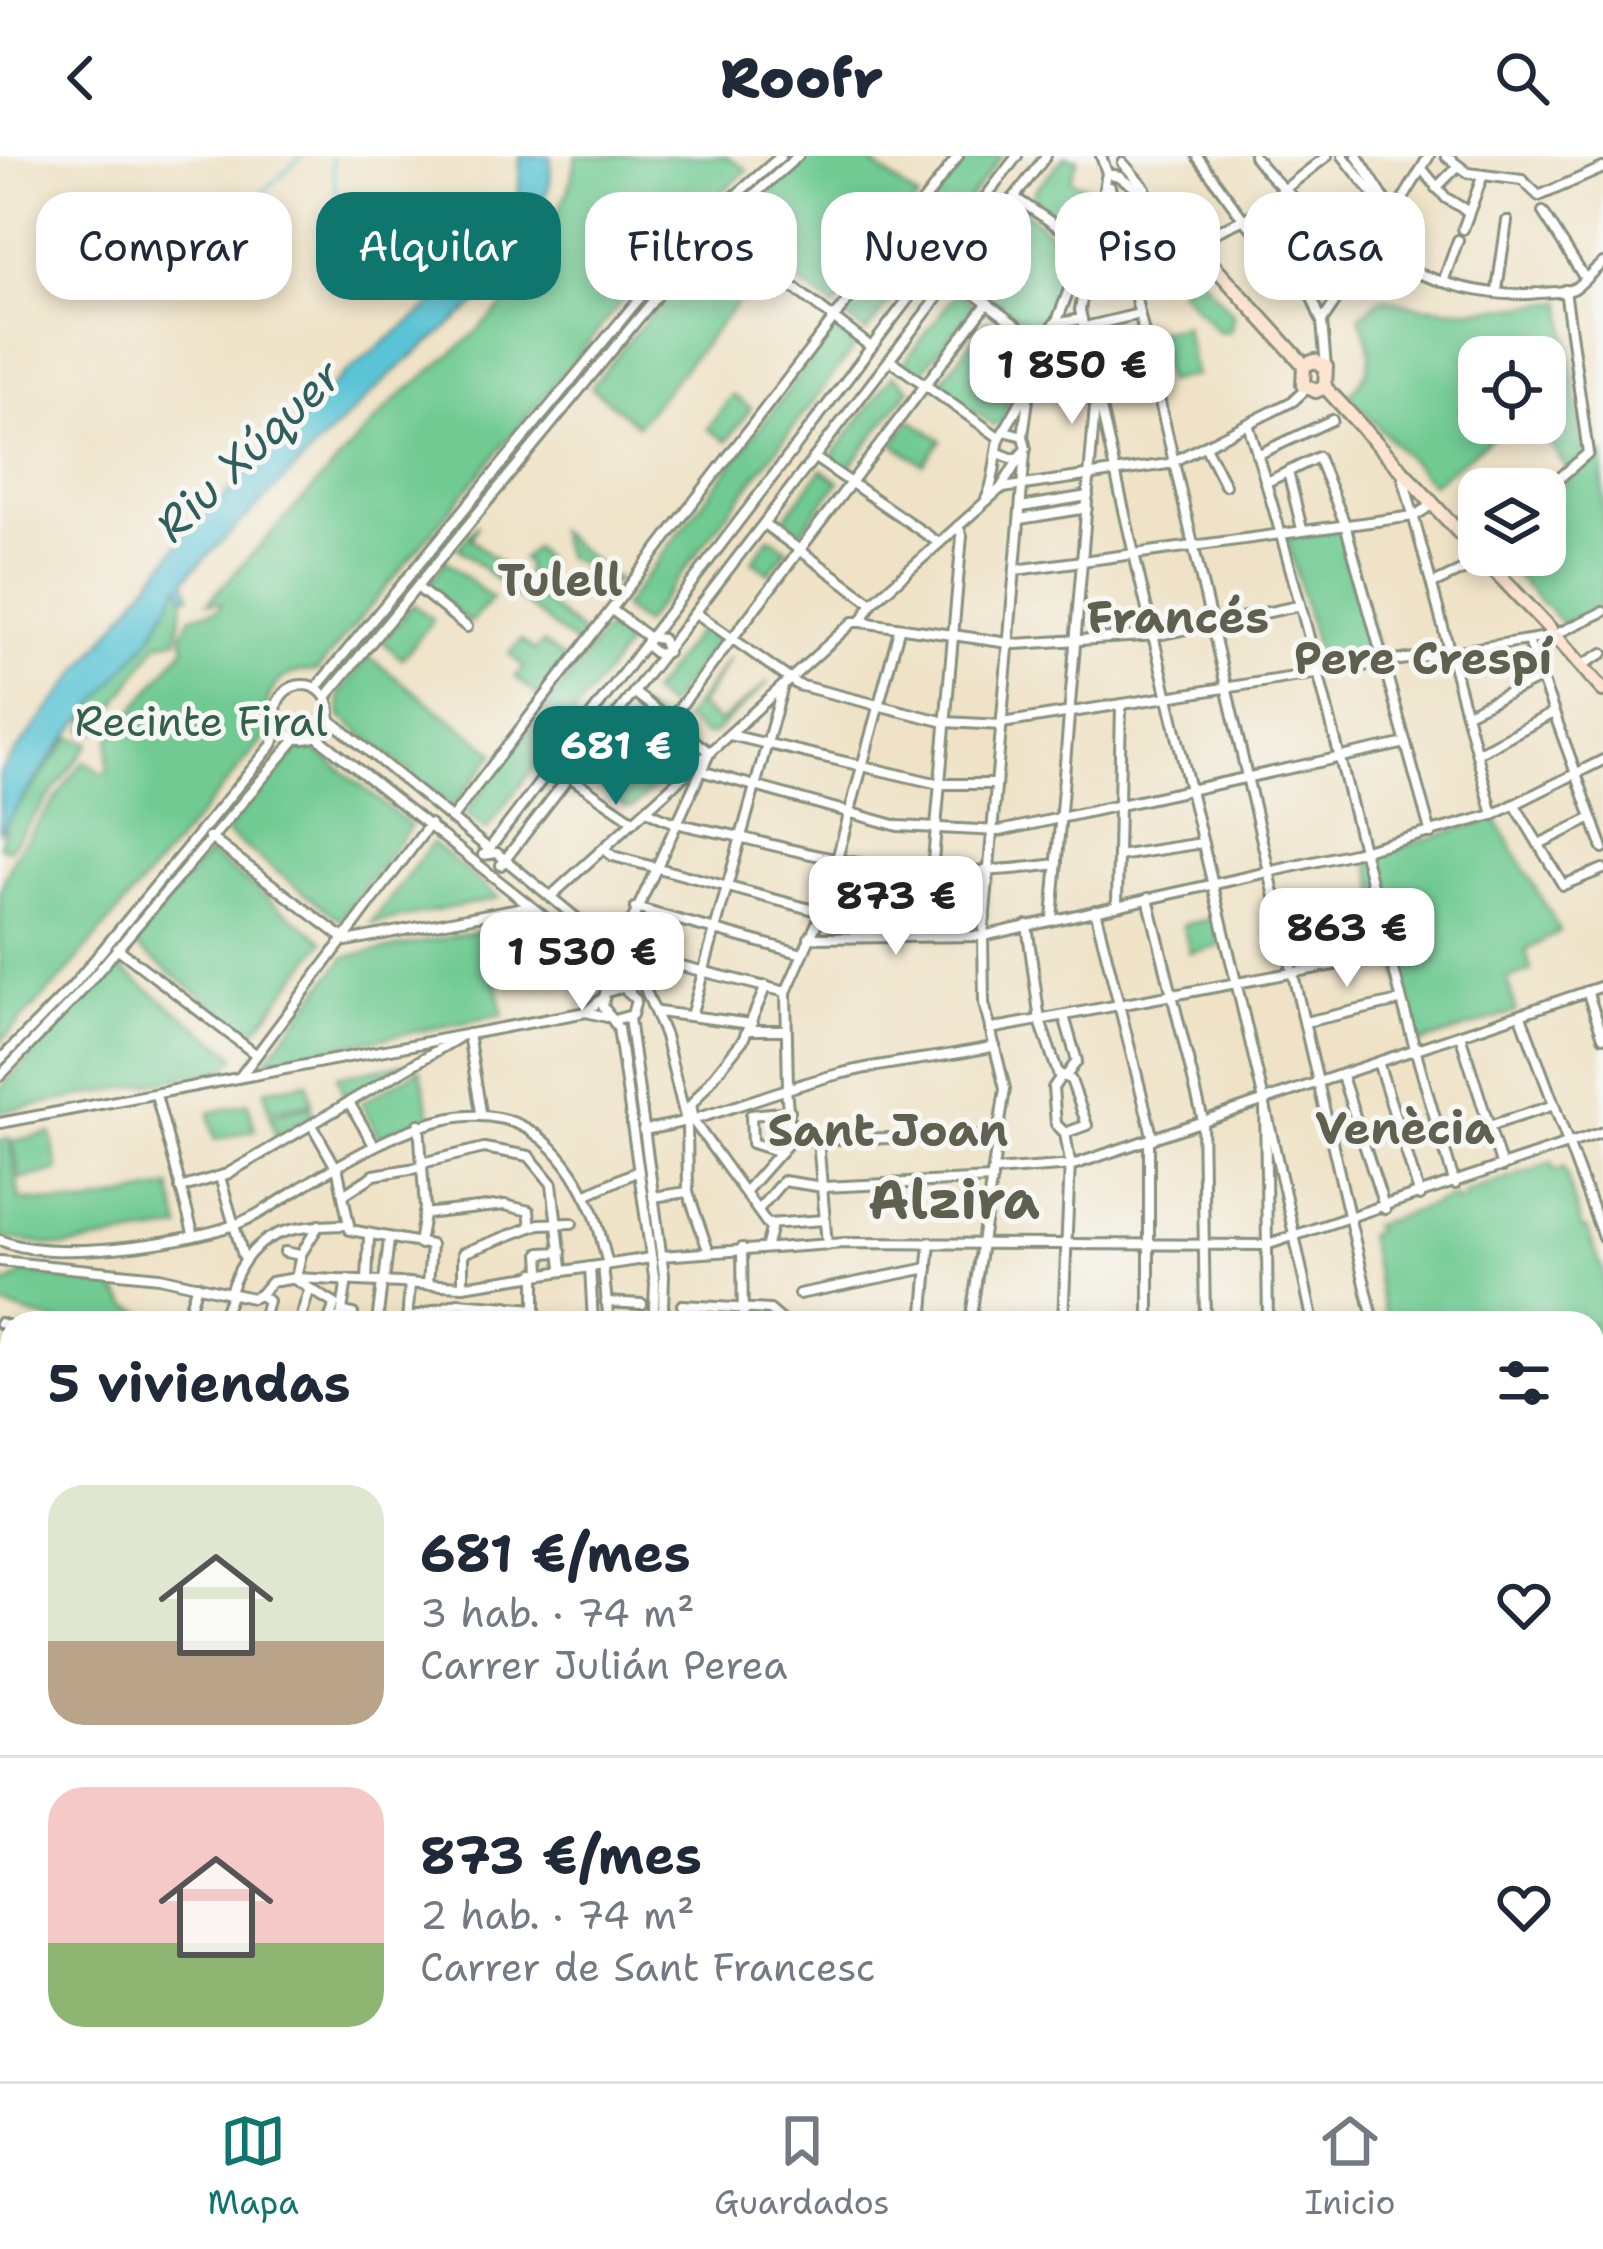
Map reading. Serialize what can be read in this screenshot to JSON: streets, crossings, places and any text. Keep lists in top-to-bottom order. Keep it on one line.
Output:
{"districts":["Tulell","Francés","Pere Crespí","Venècia","Sant Joan","Alzira"],"water":["Riu Xúquer"],"parks":["Recinte Firal"],"page":{"header":"Roofr","chip":["Comprar","Alquilar","Filtros","Nuevo","Piso","Casa"],"price":["1 850 €","681 €","873 €","863 €","1 530 €"],"heading":"5 viviendas","list":[{"name":"681 €/mes","note":"3 hab. · 74 m² · Carrer Julián Perea"},{"name":"873 €/mes","note":"2 hab. · 74 m² · Carrer de Sant Francesc"}],"tabs":["Mapa","Guardados","Inicio"]}}
